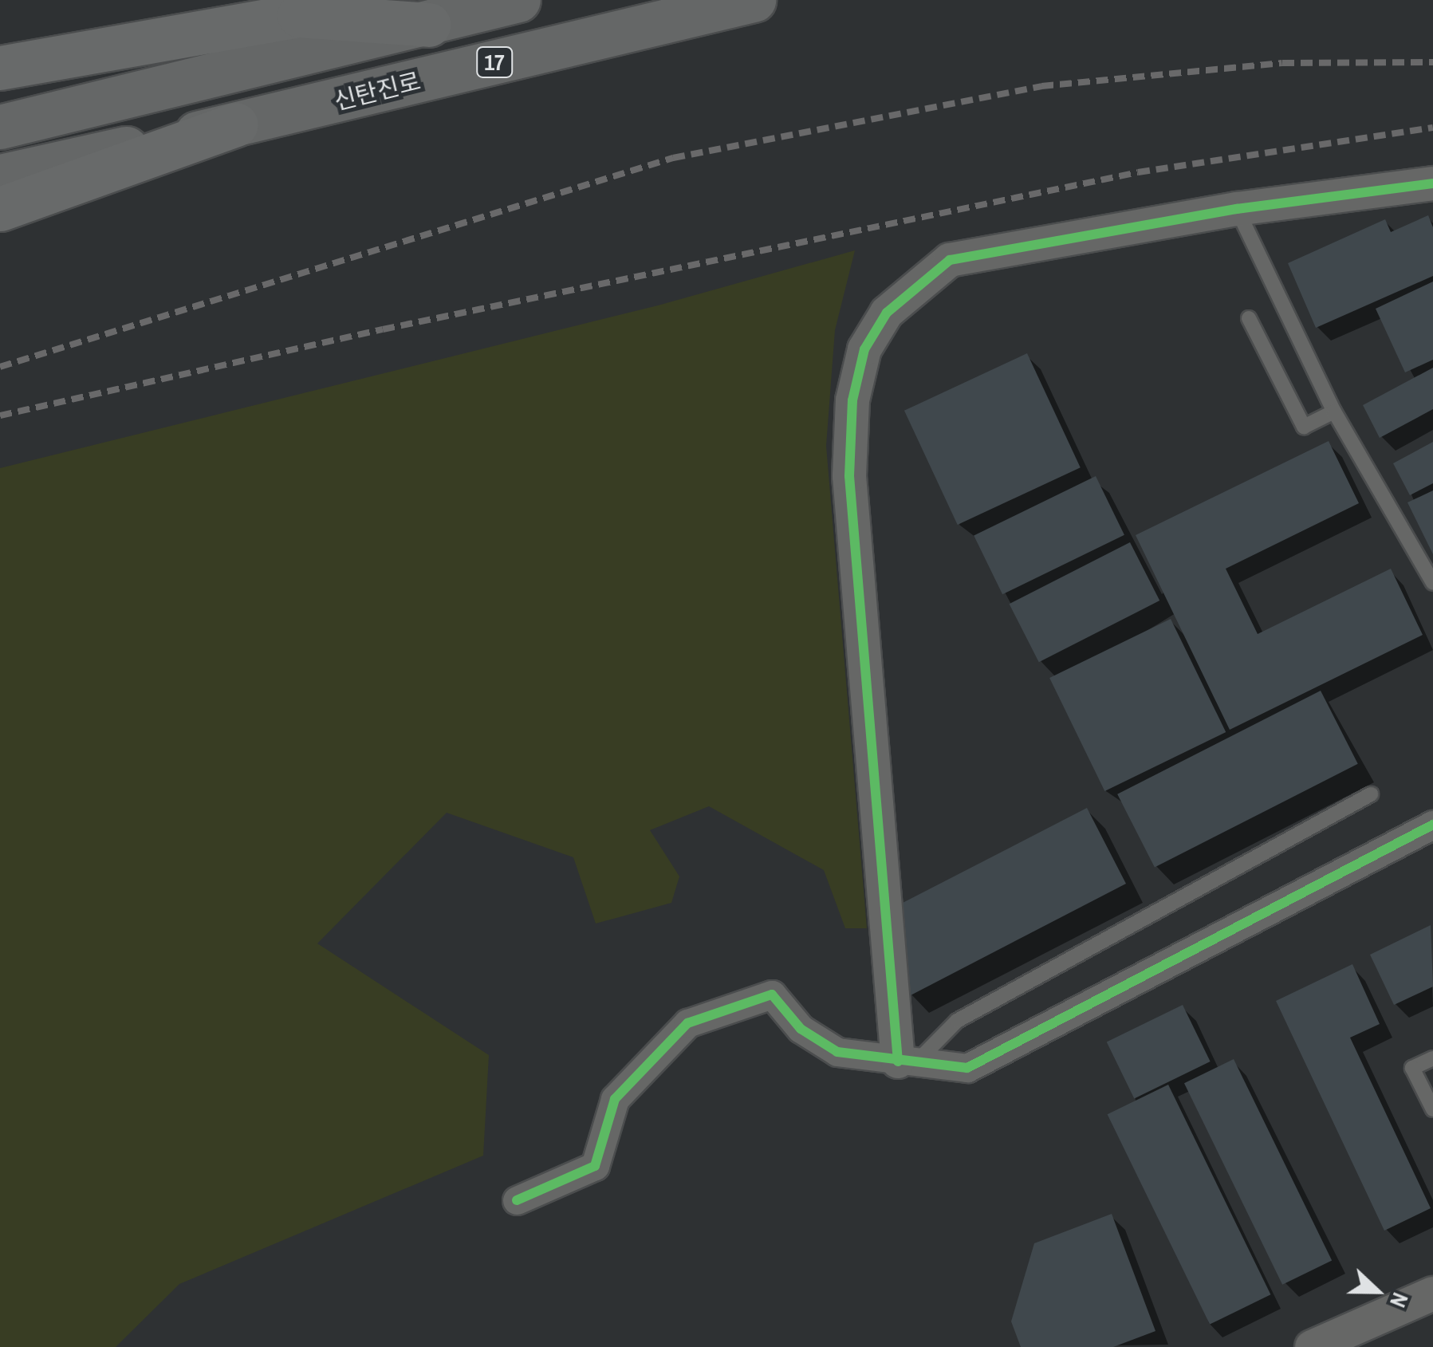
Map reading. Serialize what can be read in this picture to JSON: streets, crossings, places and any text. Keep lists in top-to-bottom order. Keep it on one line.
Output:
{"streets":{"main road":["17","신탄진로"]},"north":"right"}
